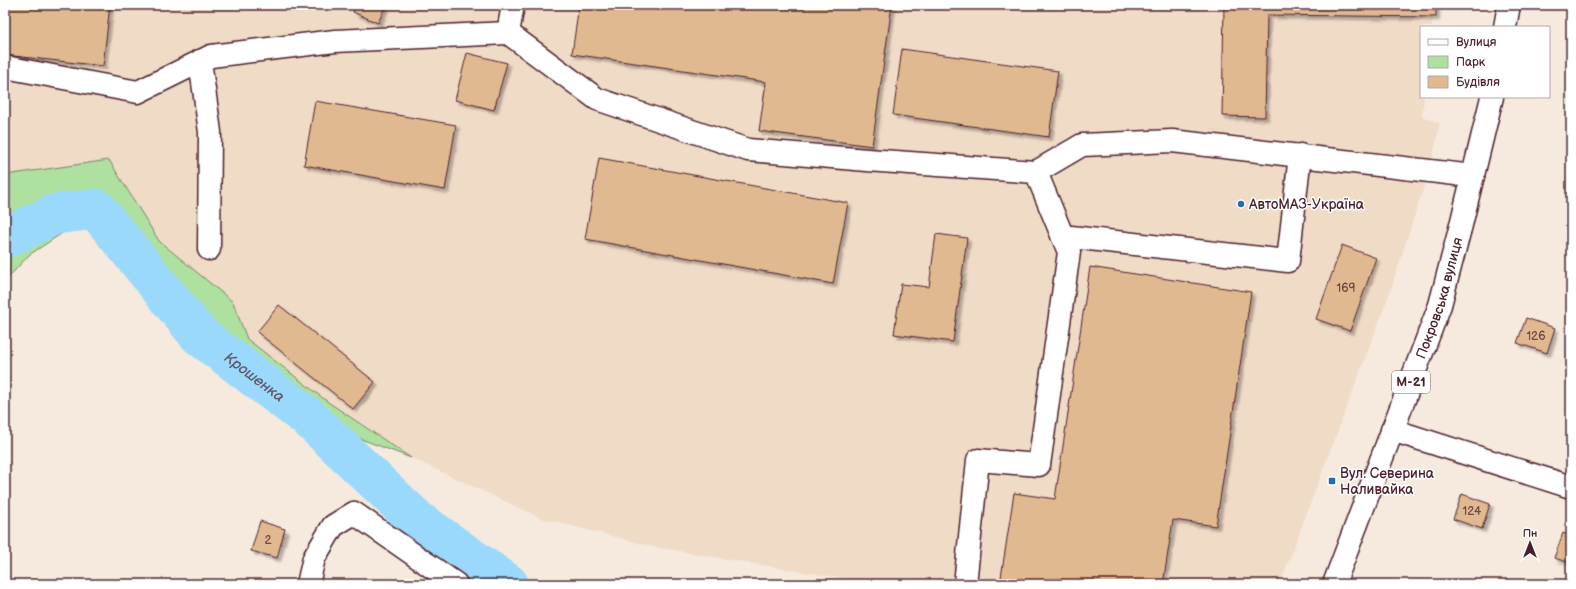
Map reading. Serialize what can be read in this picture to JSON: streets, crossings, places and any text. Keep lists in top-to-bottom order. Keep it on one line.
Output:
{"streets":{"main road":["Покровська вулиця","М-21"]},"water":["Крошенка"],"places":{"other":["АвтоМАЗ-Україна"],"transit":["Вул. Северина Наливайка"]},"house_numbers":["169","126","124","2"],"legend":["Вулиця","Парк","Будівля"],"north":"top"}
